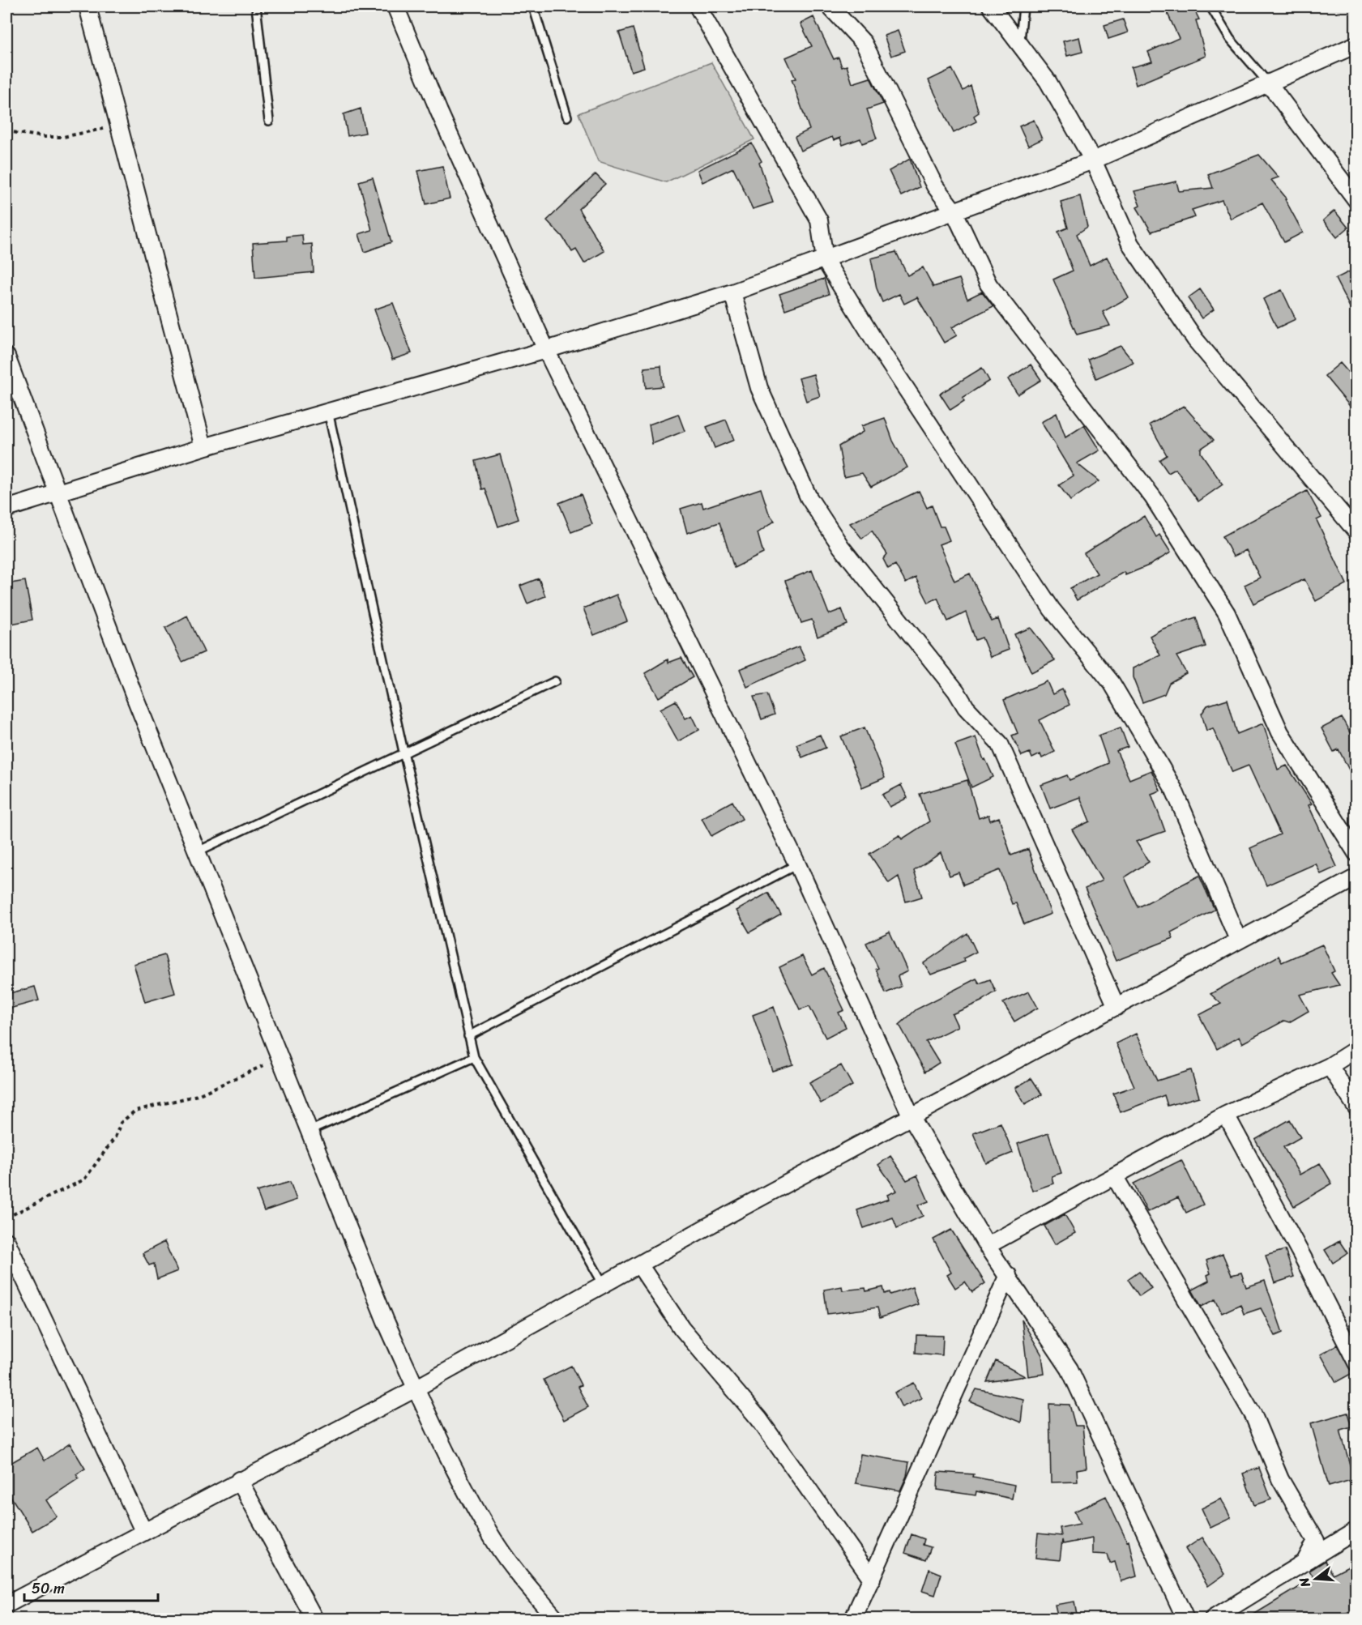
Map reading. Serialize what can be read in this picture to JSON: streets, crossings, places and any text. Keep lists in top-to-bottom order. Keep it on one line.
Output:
{"scale_bar":"50 m","north":"left"}
